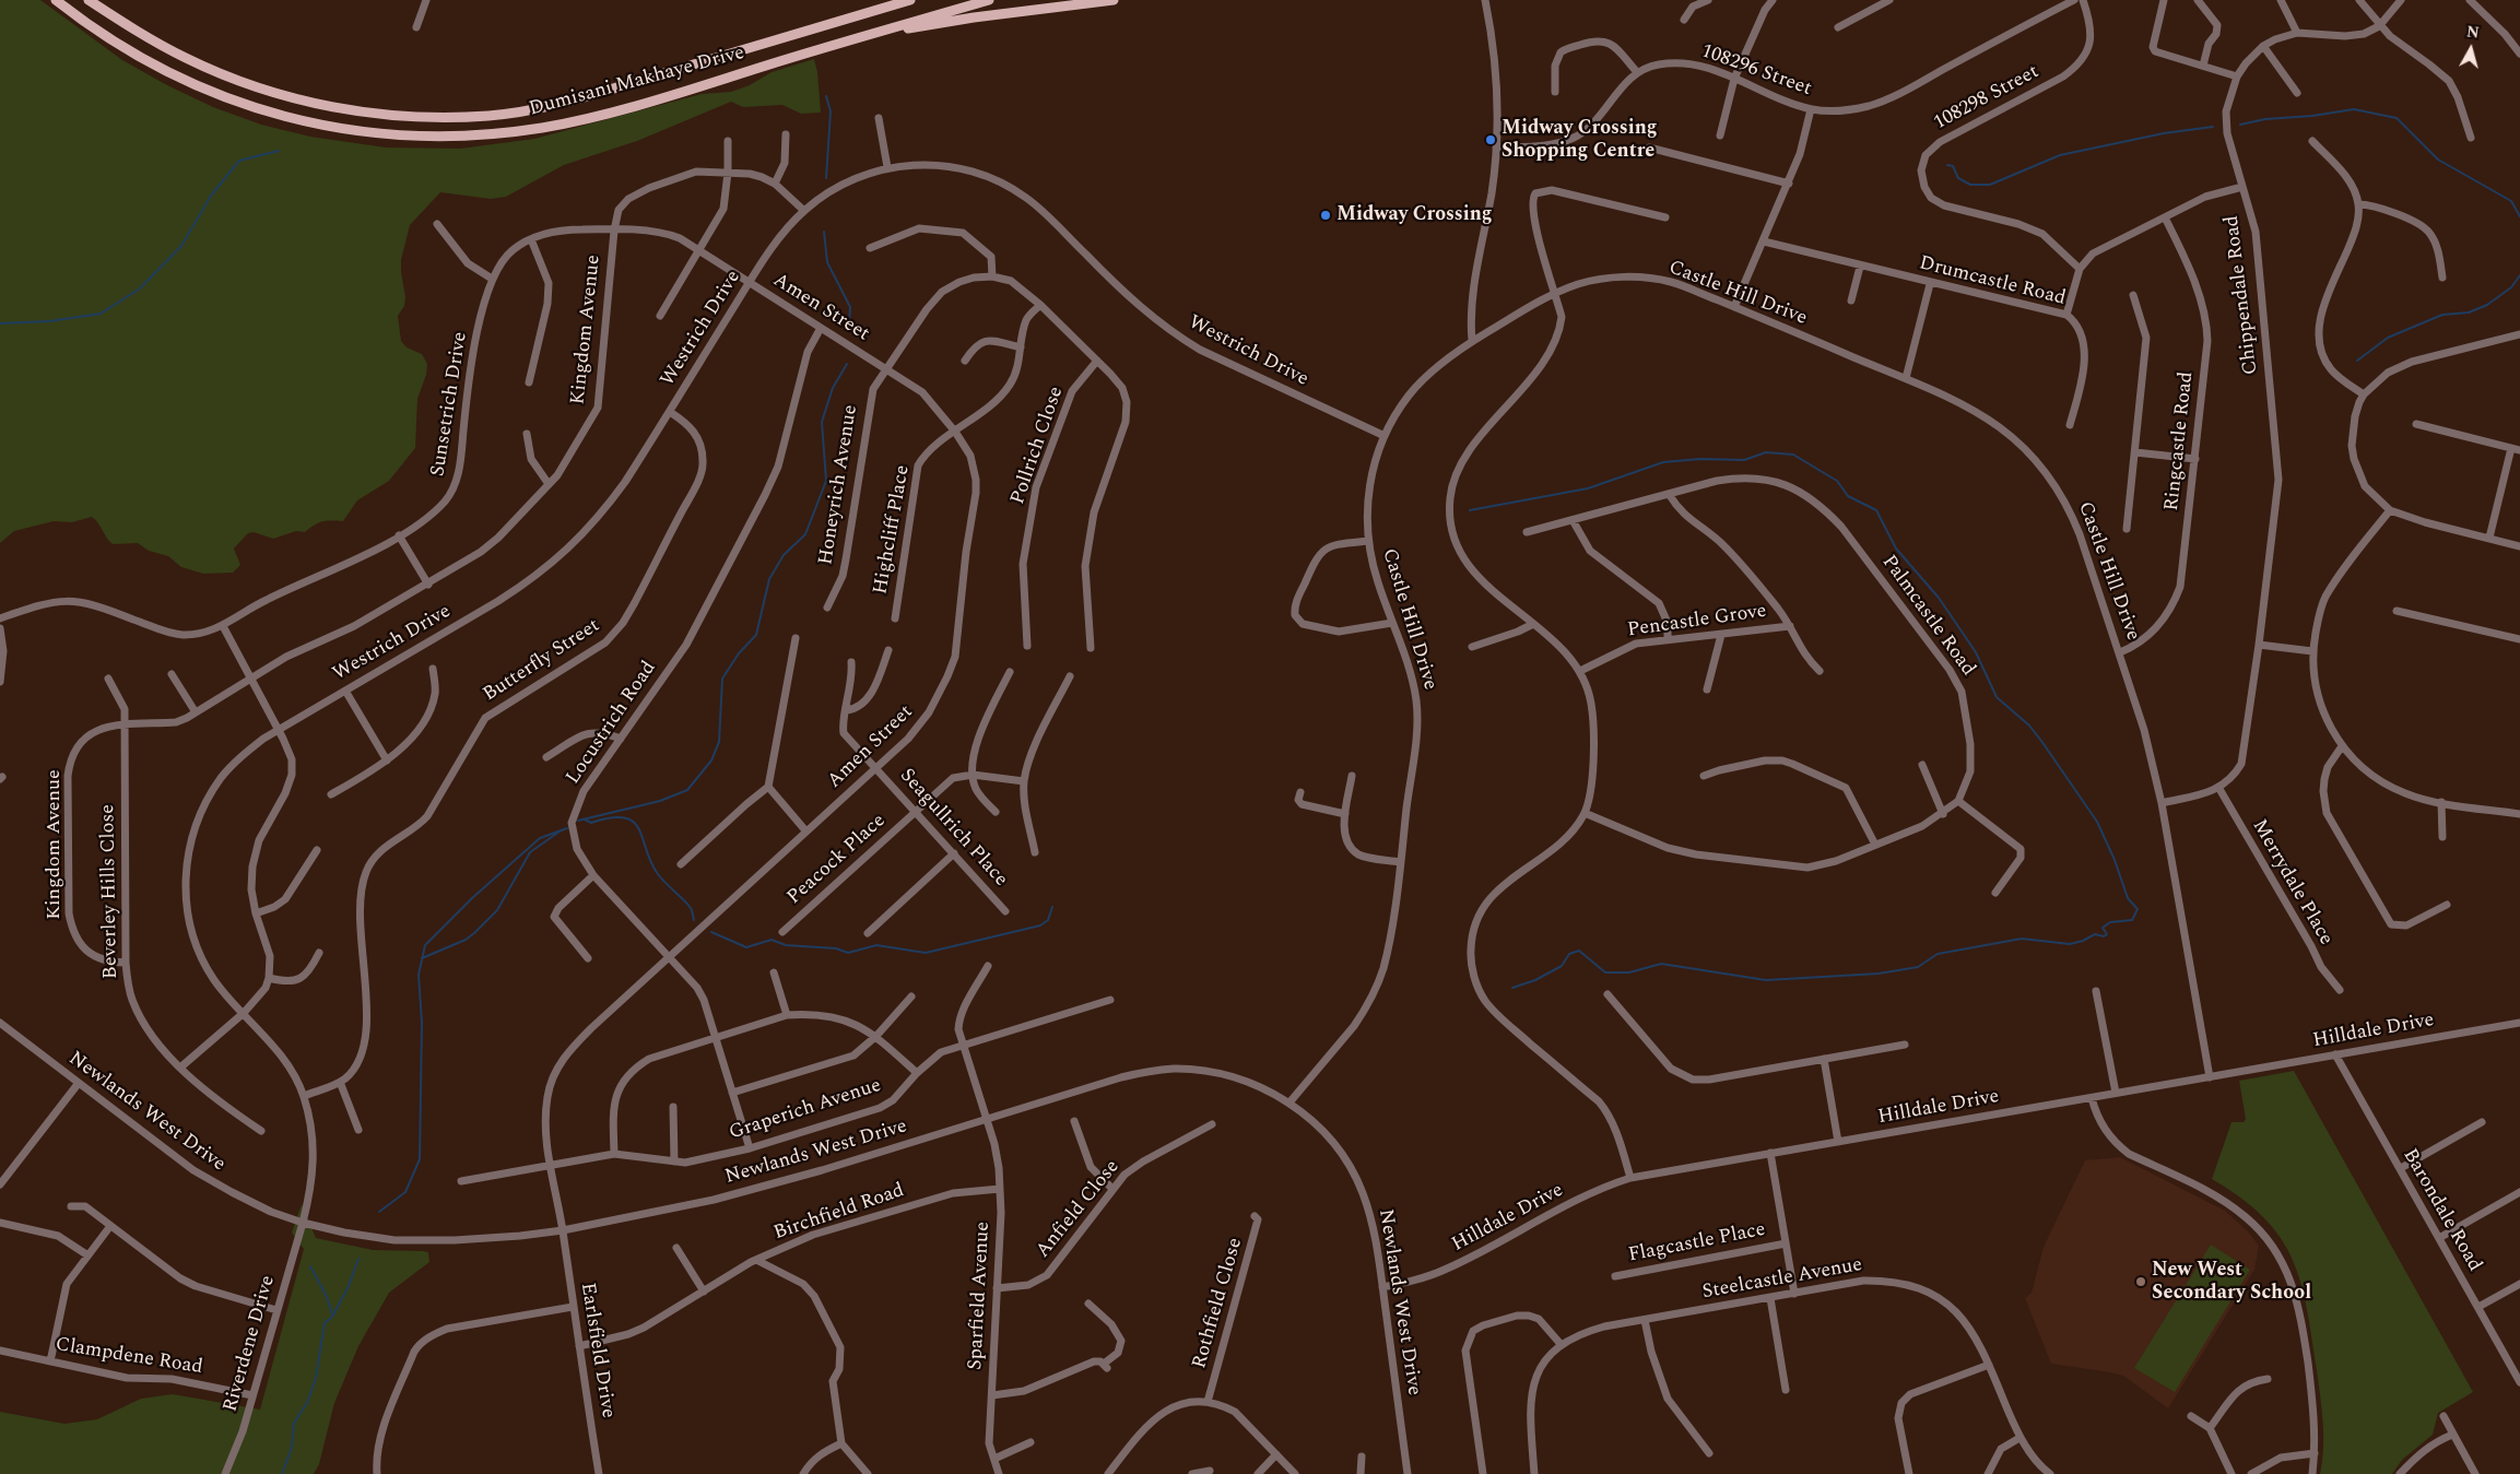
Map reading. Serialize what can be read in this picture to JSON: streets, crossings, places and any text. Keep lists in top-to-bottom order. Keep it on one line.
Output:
{"streets":{"main road":["Dumisani Makhaye Drive"],"street":["108296 Street","108298 Street","Drumcastle Road","Castle Hill Drive","Chippendale Road","Amen Street","Westrich Drive","Kingdom Avenue","Sunsetrich Drive","Ringcastle Road","Pollrich Close","Honeyrich Avenue","Highcliff Place","Palmcastle Road","Pencastle Grove","Butterfly Street","Locustrich Road","Seagullrich Place","Peacock Place","Merrydale Place","Beverley Hills Close","Hilldale Drive","Graperich Avenue","Newlands West Drive","Anfield Close","Barondale Road","Birchfield Road","Flagcastle Place","Steelcastle Avenue","Sparfield Avenue","Rothfield Close","Riverdene Drive","Earlsfield Drive","Clampdene Road"]},"crossings":[["Castle Hill Drive","Westrich Drive"],["Castle Hill Drive","Ringcastle Road"],["Castle Hill Drive","Hilldale Drive"],["Castle Hill Drive","Newlands West Drive"],["Chippendale Road","Merrydale Place"],["Amen Street","Westrich Drive"],["Amen Street","Sunsetrich Drive"],["Amen Street","Honeyrich Avenue"],["Amen Street","Highcliff Place"],["Amen Street","Locustrich Road"],["Amen Street","Seagullrich Place"],["Amen Street","Graperich Avenue"],["Amen Street","Newlands West Drive"],["Amen Street","Earlsfield Drive"],["Westrich Drive","Kingdom Avenue"],["Westrich Drive","Sunsetrich Drive"],["Westrich Drive","Butterfly Street"],["Westrich Drive","Newlands West Drive"],["Westrich Drive","Riverdene Drive"],["Kingdom Avenue","Sunsetrich Drive"],["Kingdom Avenue","Beverley Hills Close"],["Locustrich Road","Graperich Avenue"],["Seagullrich Place","Peacock Place"],["Hilldale Drive","Newlands West Drive"],["Hilldale Drive","Barondale Road"],["Graperich Avenue","Sparfield Avenue"],["Newlands West Drive","Sparfield Avenue"],["Newlands West Drive","Riverdene Drive"],["Newlands West Drive","Earlsfield Drive"],["Anfield Close","Sparfield Avenue"],["Birchfield Road","Sparfield Avenue"],["Birchfield Road","Earlsfield Drive"],["Riverdene Drive","Clampdene Road"]],"places":["Midway Crossing Shopping Centre","Midway Crossing","New West Secondary School"],"north":"top"}
